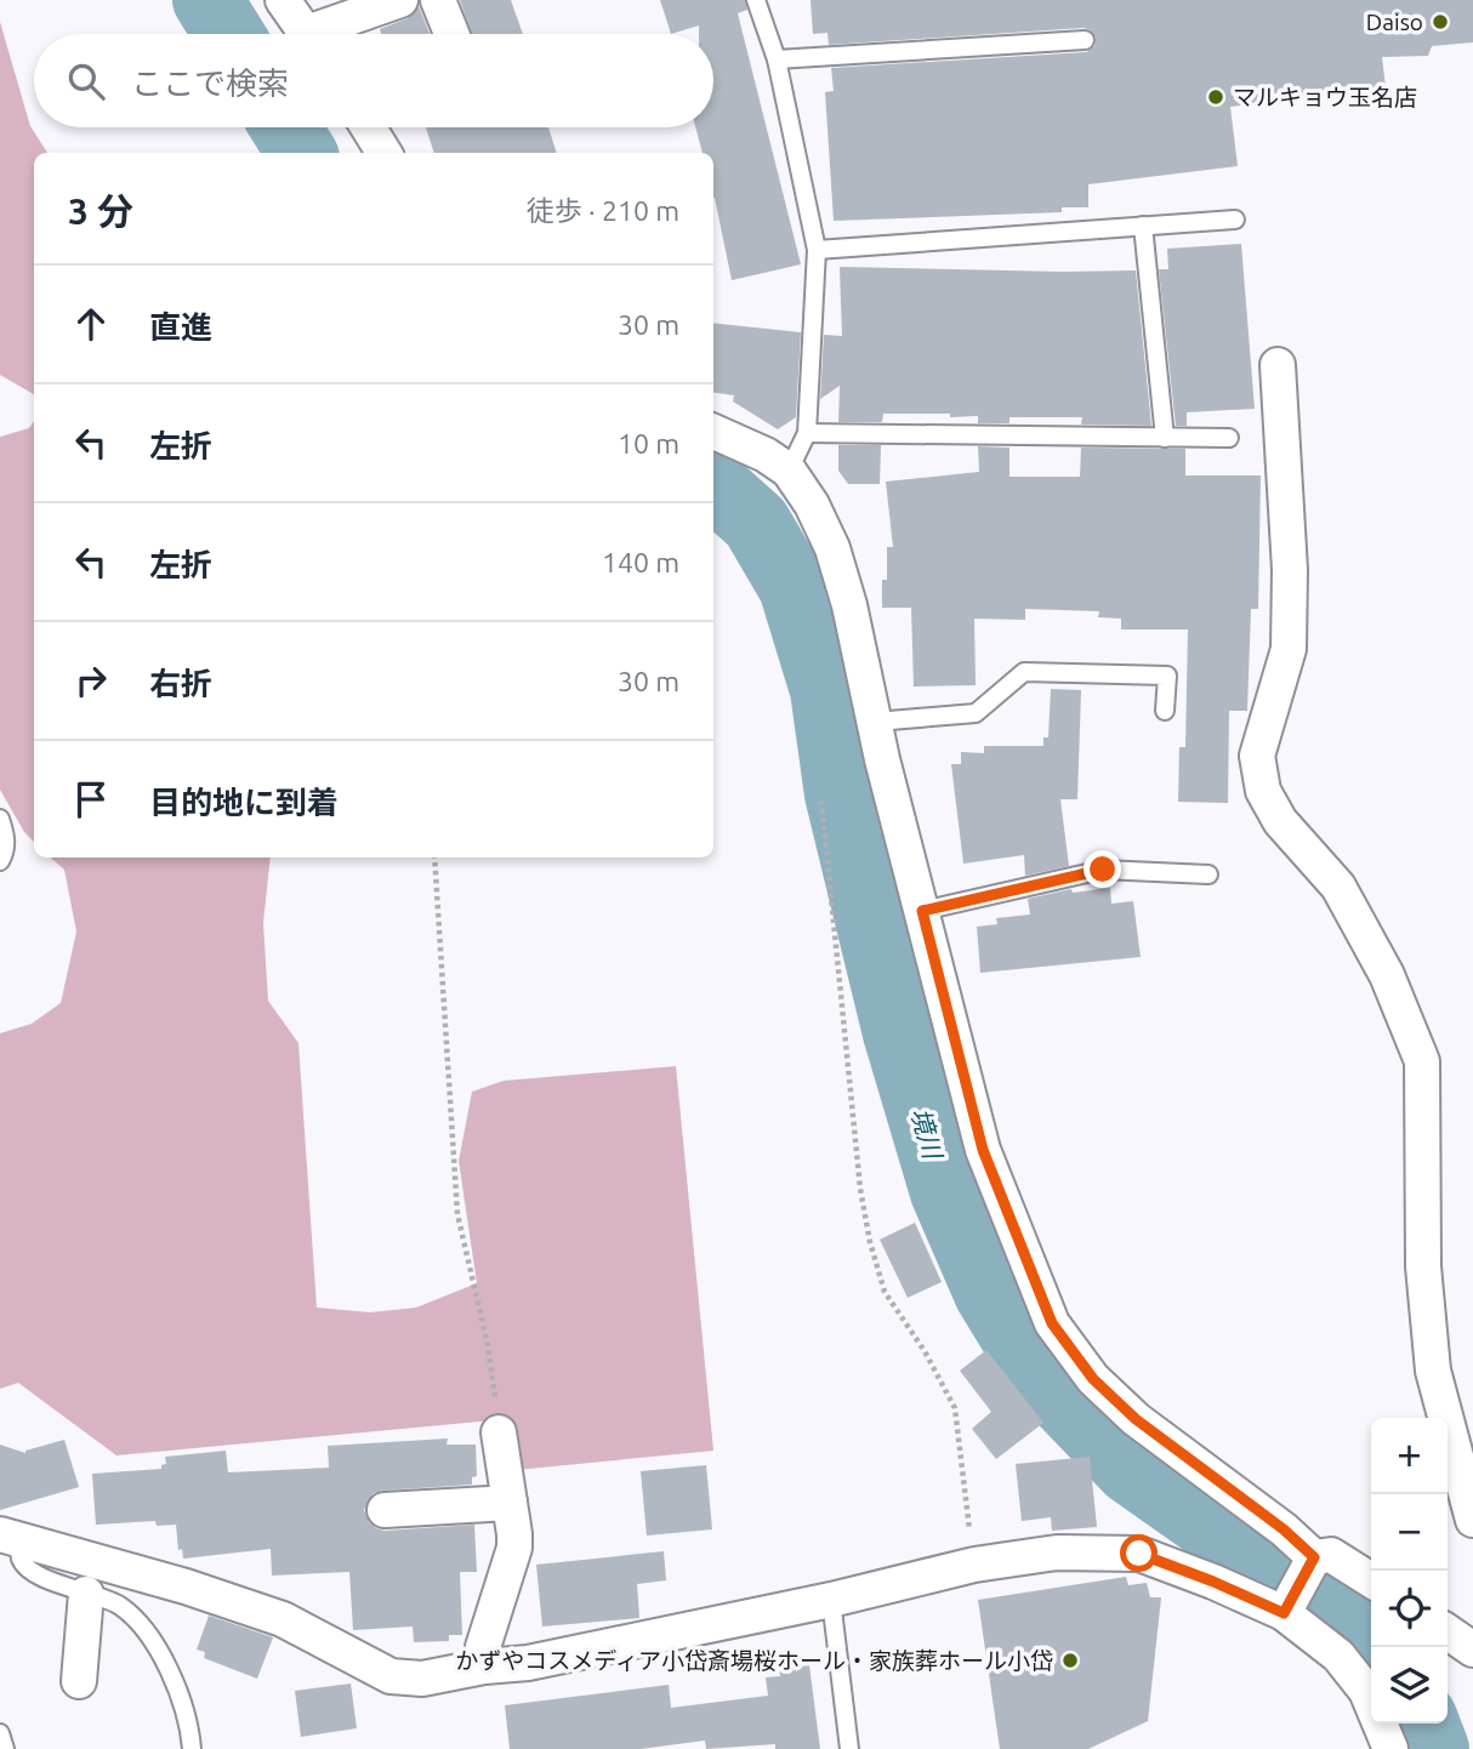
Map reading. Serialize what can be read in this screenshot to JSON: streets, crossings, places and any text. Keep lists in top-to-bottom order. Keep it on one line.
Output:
{"water":["境川"],"places":["Daiso","マルキョウ玉名店","かずやコスメディア小岱斎場桜ホール・家族葬ホール小岱"],"page":{"search":"ここで検索","heading":["3 分","徒歩 · 210 m"],"list":[["直進","30 m"],["左折","10 m"],["左折","140 m"],["右折","30 m"],"目的地に到着"],"map_buttons":["+","−"]}}
